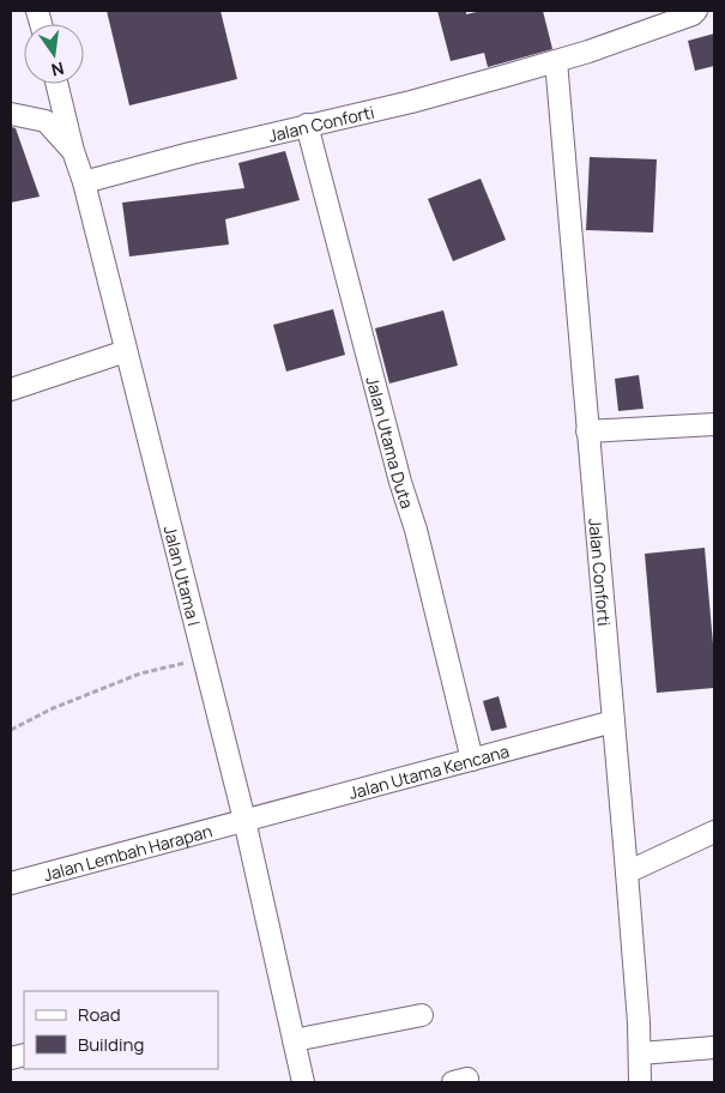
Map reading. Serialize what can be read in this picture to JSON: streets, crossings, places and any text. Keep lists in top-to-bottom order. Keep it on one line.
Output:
{"streets":{"street":["Jalan Conforti","Jalan Utama Duta","Jalan Utama I","Jalan Utama Kencana","Jalan Lembah Harapan"]},"crossings":[["Jalan Conforti","Jalan Utama Duta"],["Jalan Conforti","Jalan Utama I"],["Jalan Conforti","Jalan Utama Kencana"],["Jalan Utama Duta","Jalan Utama Kencana"],["Jalan Utama I","Jalan Utama Kencana"],["Jalan Utama I","Jalan Lembah Harapan"],["Jalan Utama Kencana","Jalan Lembah Harapan"]],"legend":["Road","Building"],"north":"bottom"}
